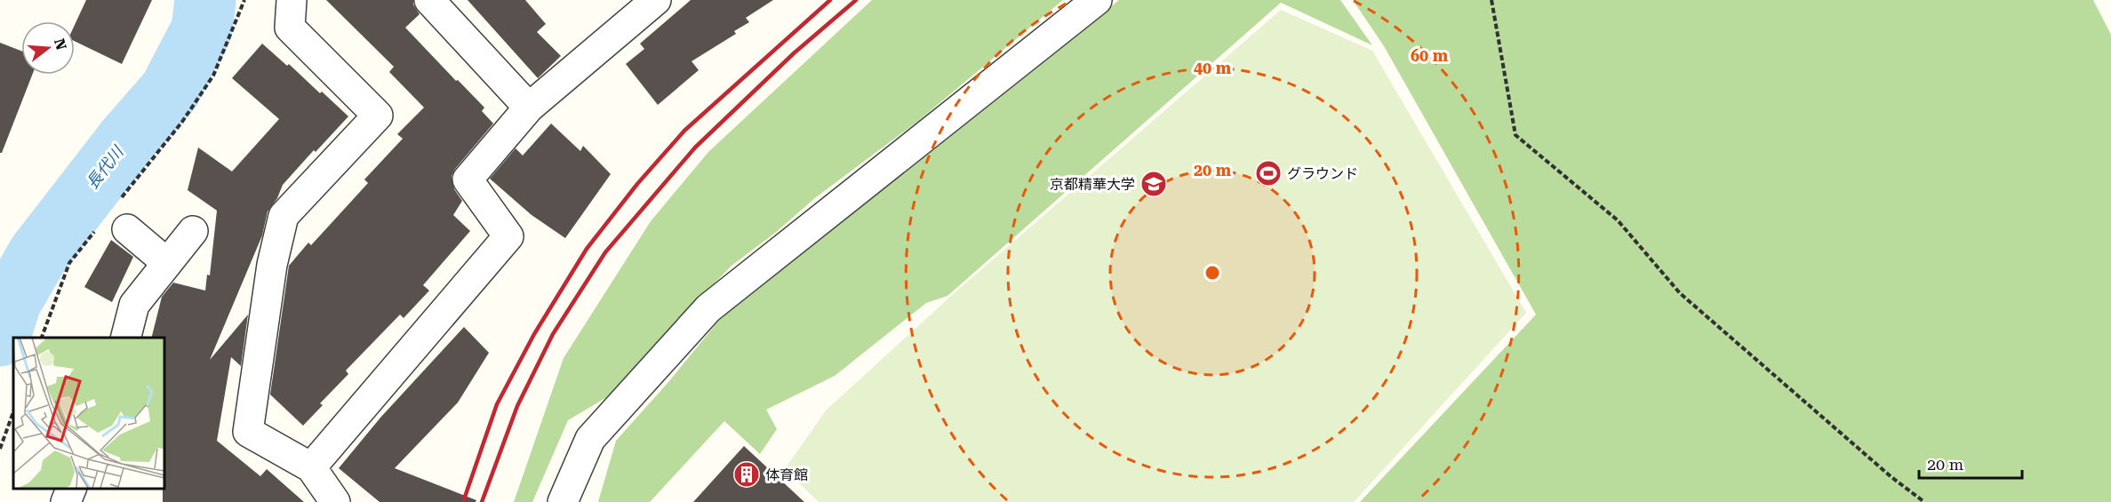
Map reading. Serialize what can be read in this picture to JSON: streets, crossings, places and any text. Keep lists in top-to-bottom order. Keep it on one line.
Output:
{"water":["長代川"],"places":{"sports":["グラウンド"],"school or university":["京都精華大学"],"building":["体育館"]},"scale_bar":"20 m","north":"right","rings":["60 m","40 m","20 m"]}
